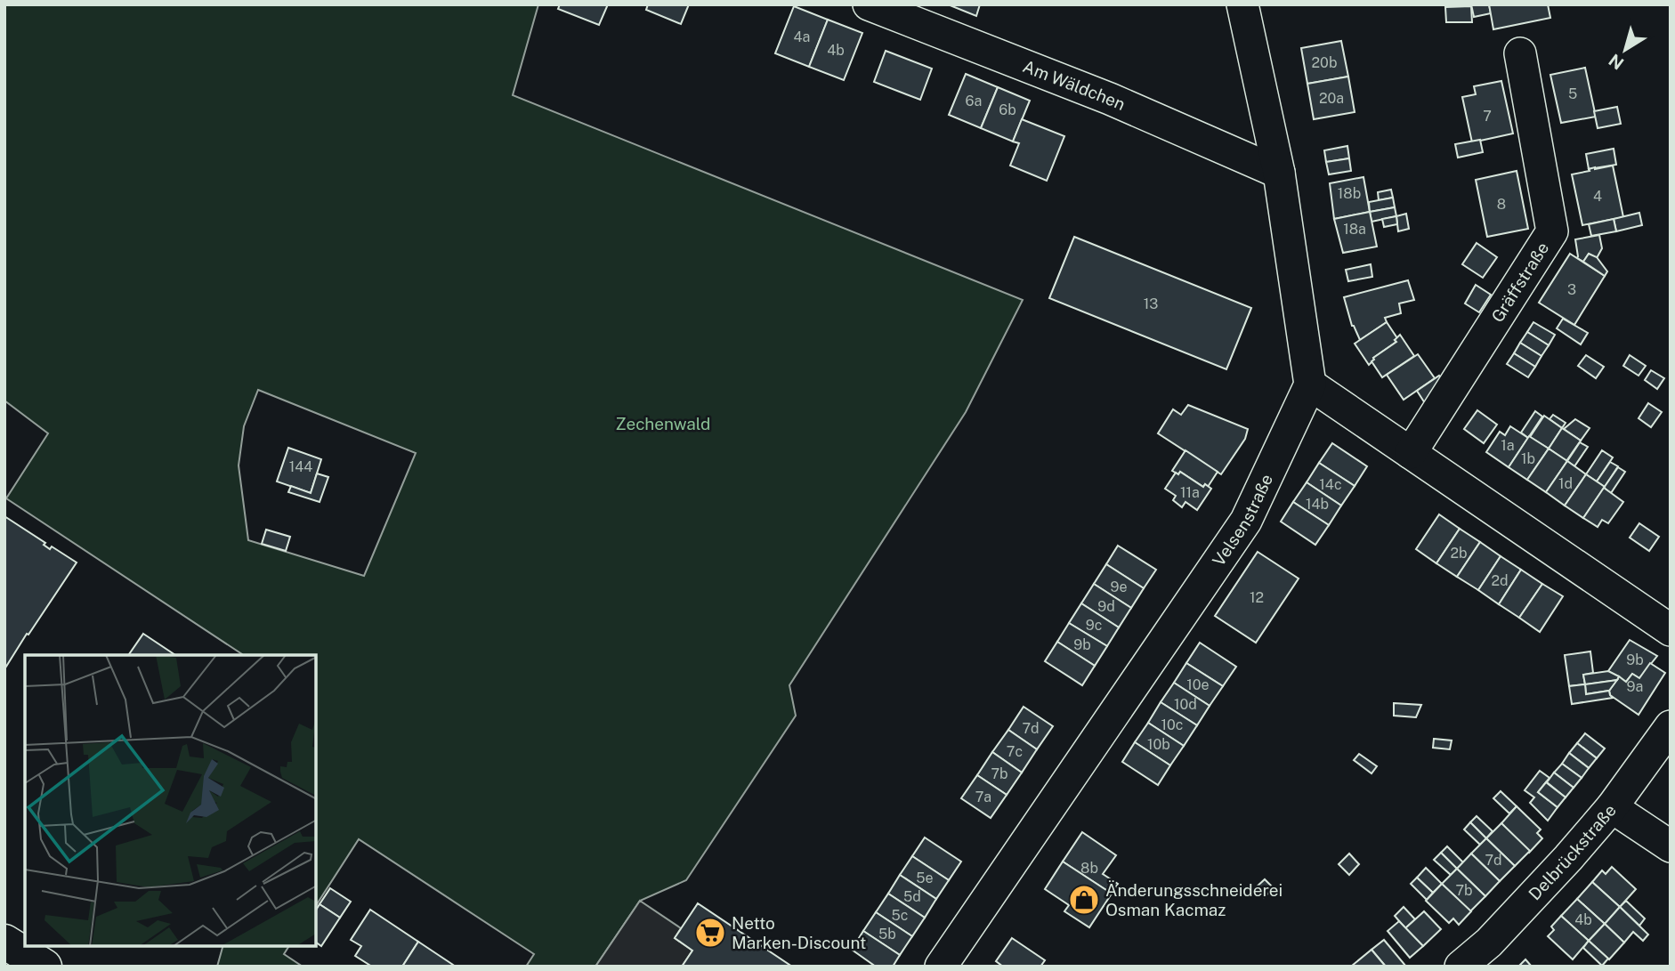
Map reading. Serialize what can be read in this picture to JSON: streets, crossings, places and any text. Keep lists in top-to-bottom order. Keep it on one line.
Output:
{"streets":{"street":["Am Wäldchen","Gräffstraße","Velsenstraße","Delbrückstraße"]},"parks":["Zechenwald"],"places":{"shop":["Änderungsschneiderei Osman Kacmaz"],"supermarket":["Netto Marken-Discount"]},"house_numbers":["4a","4b","20b","5","20a","6a","6b","7","18b","4","8","18a","3","13","1a","1b","144","1d","14c","11a","14b","2b","2d","9e","12","9d","9c","9b","9b","10e","9a","10d","10c","7d","10b","7c","7b","7a","7d","8b","5e","7b","5d","5c","4b","5b"],"north":"bottom left"}
